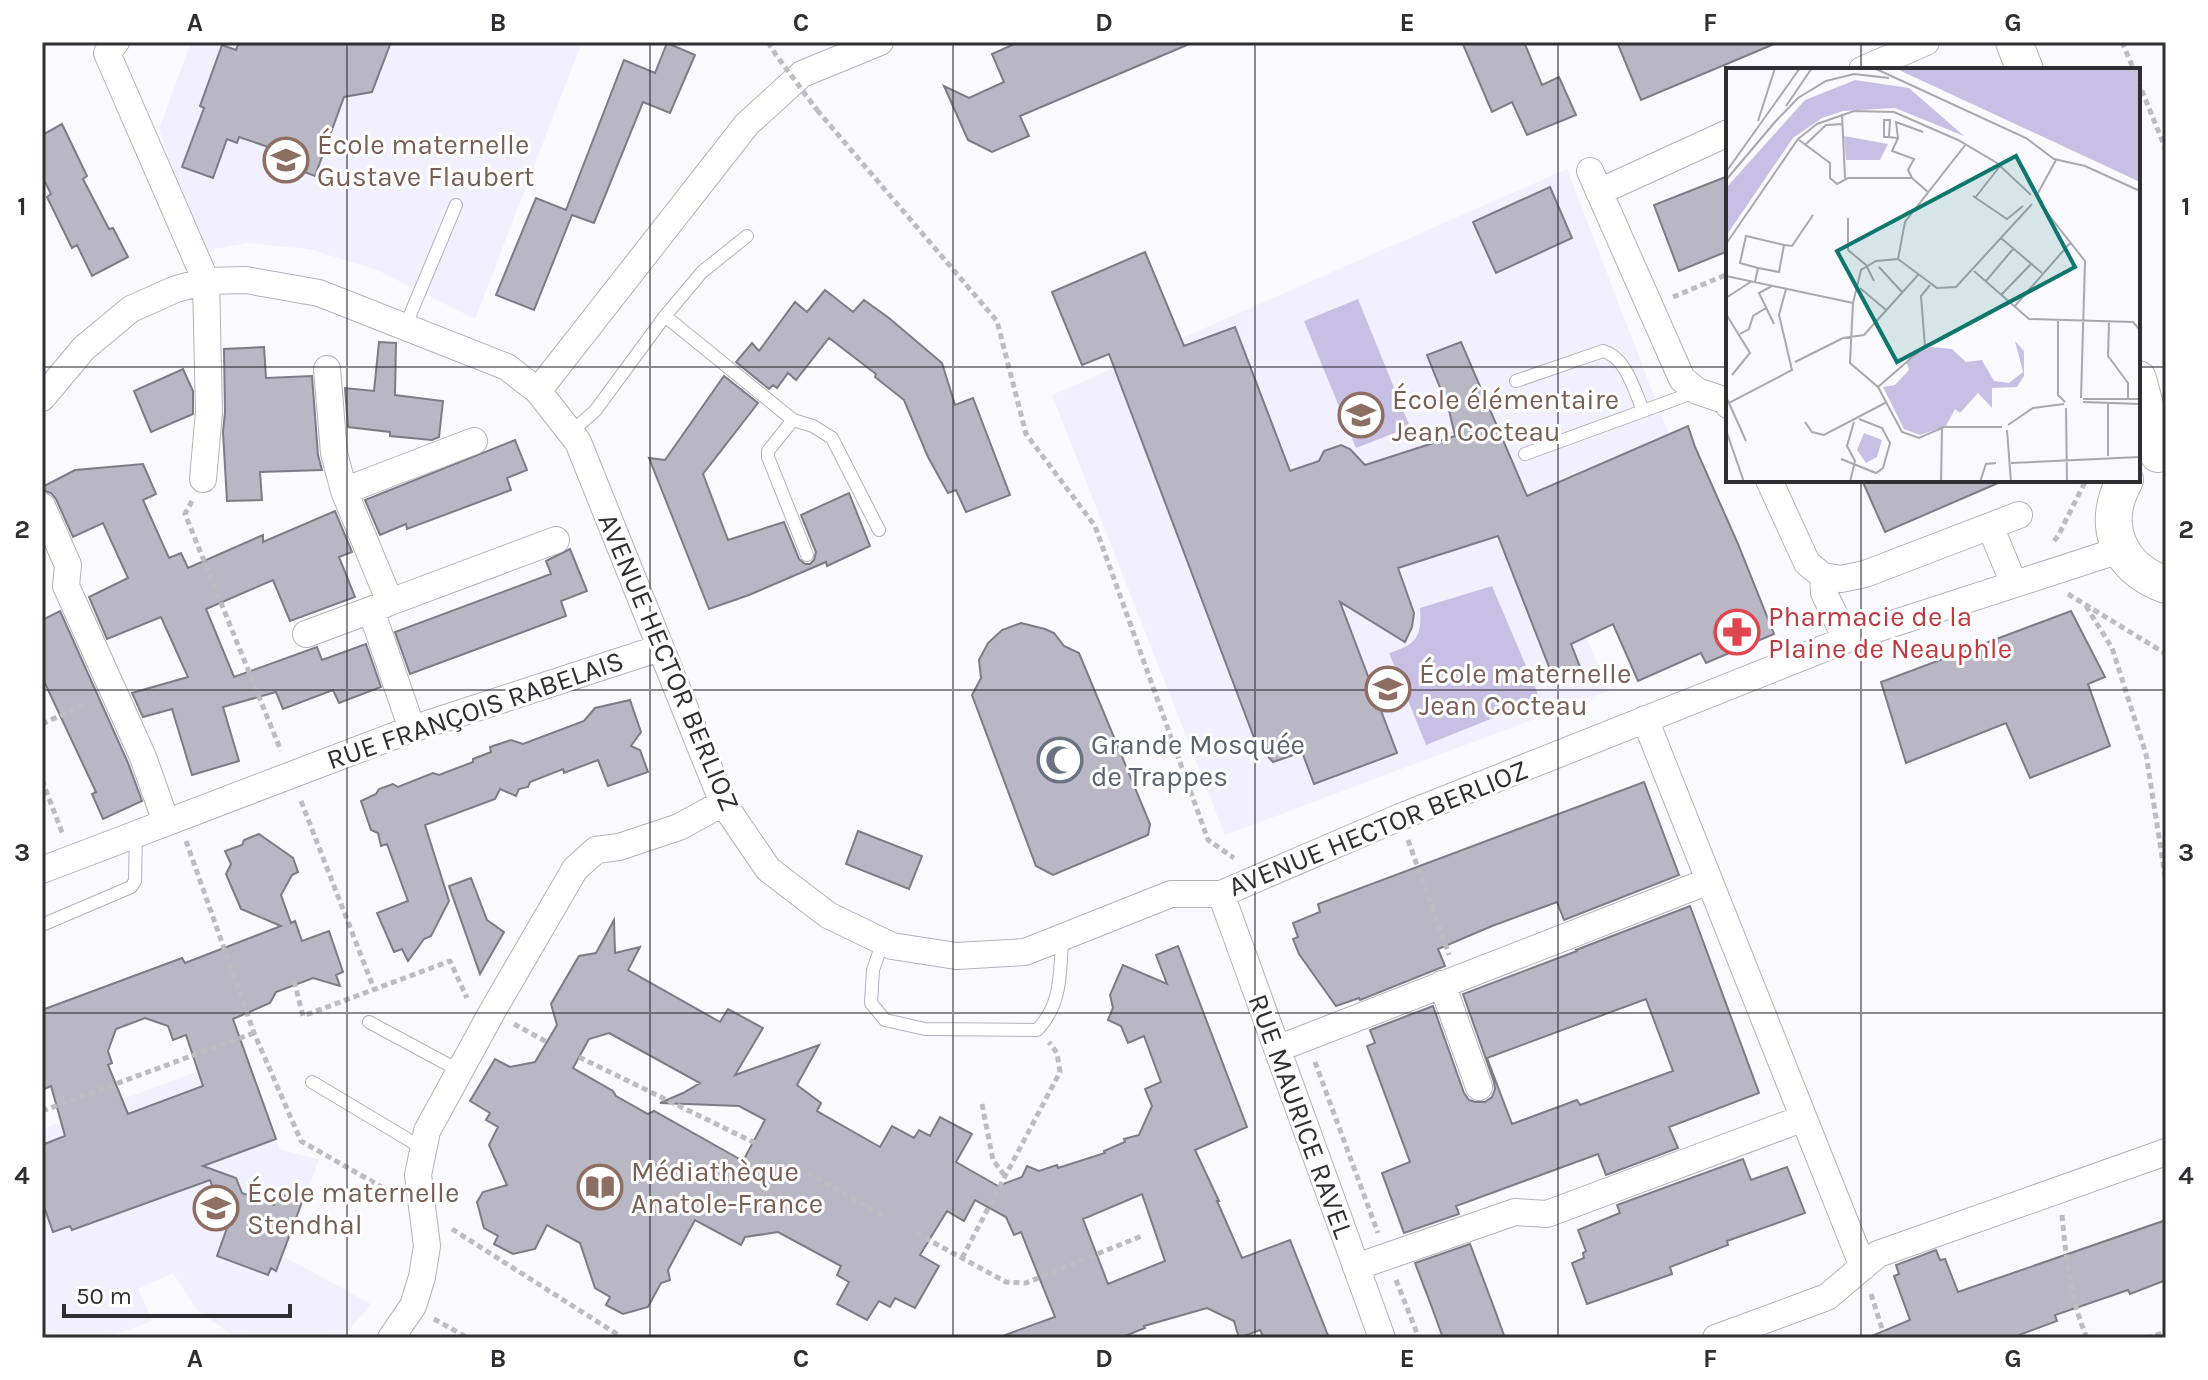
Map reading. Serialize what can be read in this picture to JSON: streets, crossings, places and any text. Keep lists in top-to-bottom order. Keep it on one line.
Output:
{"streets":{"street":["AVENUE HECTOR BERLIOZ","RUE FRANÇOIS RABELAIS","RUE MAURICE RAVEL"]},"crossings":[["AVENUE HECTOR BERLIOZ","RUE FRANÇOIS RABELAIS"],["AVENUE HECTOR BERLIOZ","RUE MAURICE RAVEL"]],"places":{"school or university":["École maternelle Gustave Flaubert","École élémentaire Jean Cocteau","École maternelle Jean Cocteau","École maternelle Stendhal"],"pharmacy":["Pharmacie de la Plaine de Neauphle"],"mosque":["Grande Mosquée de Trappes"],"library":["Médiathèque Anatole-France"]},"scale_bar":"50 m","grid":{"columns":["A","B","C","D","E","F","G"],"rows":["1","2","3","4"]}}
